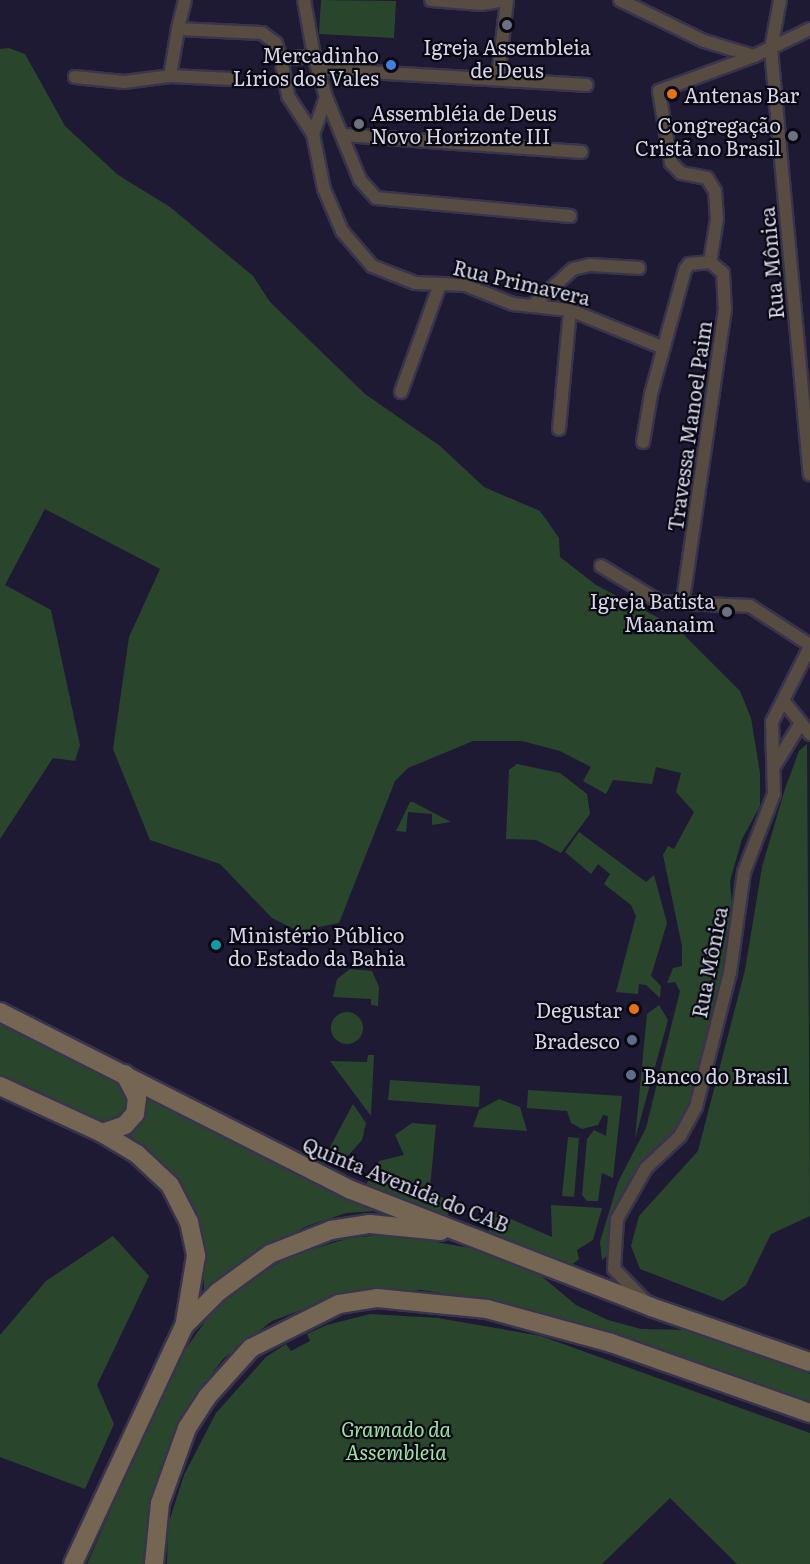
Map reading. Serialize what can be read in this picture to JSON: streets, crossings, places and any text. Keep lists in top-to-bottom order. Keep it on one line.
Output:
{"streets":{"main road":["Quinta Avenida do CAB"],"street":["Rua Mônica","Rua Primavera","Travessa Manoel Paim"]},"crossings":[["Rua Mônica","Quinta Avenida do CAB"]],"parks":["Gramado da Assembleia"],"places":["Igreja Assembleia de Deus","Mercadinho Lírios dos Vales","Antenas Bar","Assembléia de Deus Novo Horizonte III","Congregação Cristã no Brasil","Igreja Batista Maanaim","Ministério Público do Estado da Bahia","Degustar","Bradesco","Banco do Brasil"]}
